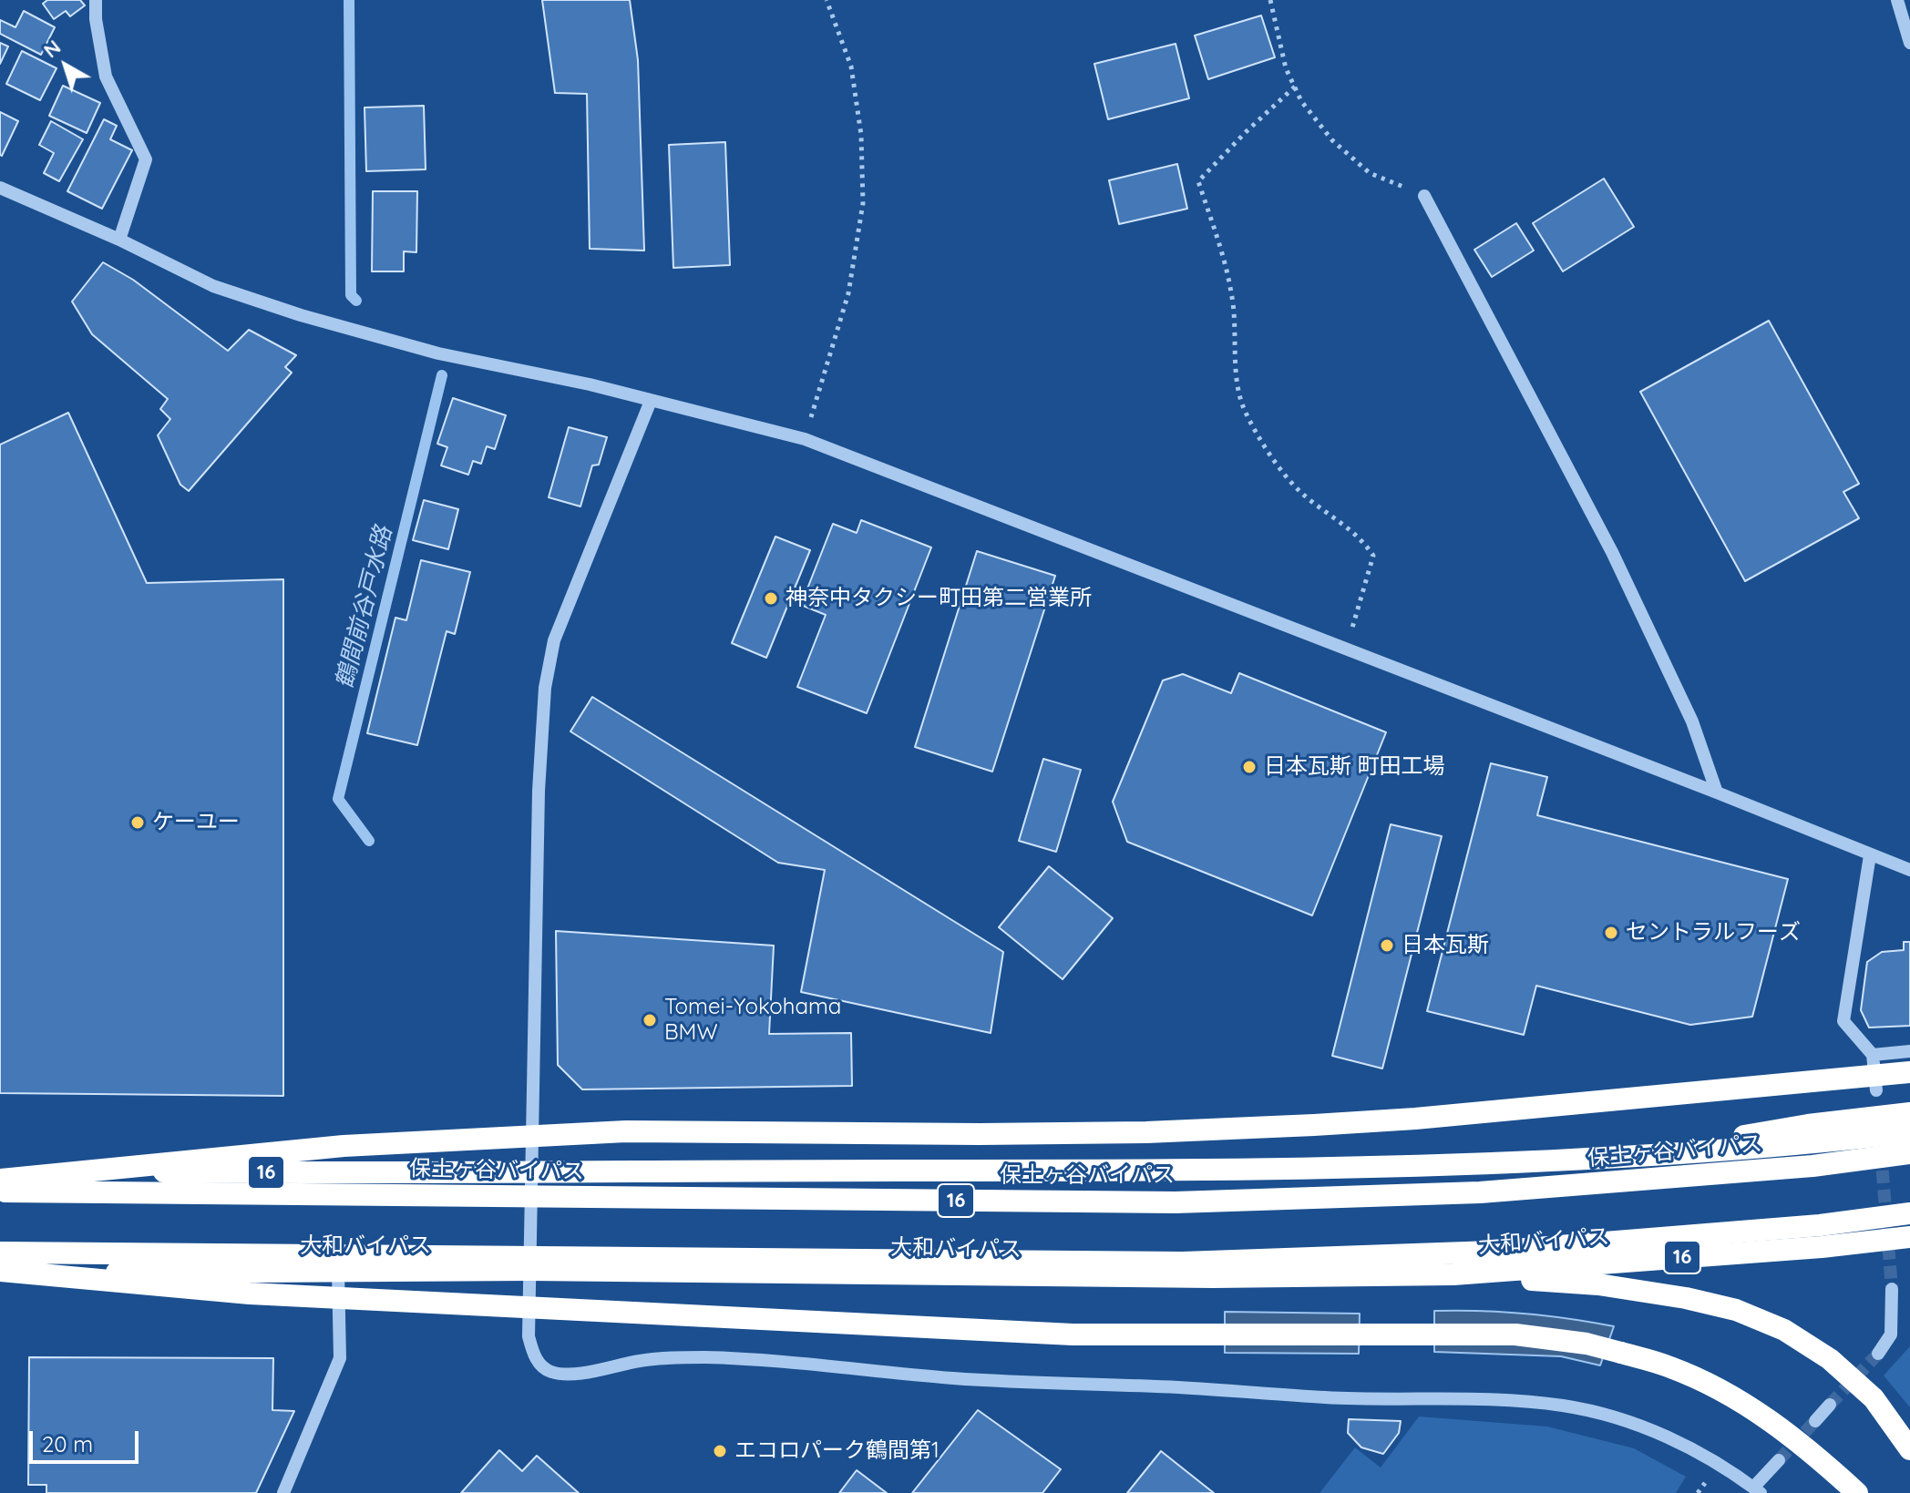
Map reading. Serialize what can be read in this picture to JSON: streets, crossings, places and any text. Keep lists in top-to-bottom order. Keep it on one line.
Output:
{"streets":{"highway":["保土ヶ谷バイパス","16","大和バイパス"]},"water":["鶴間前谷戸水路"],"places":["神奈中タクシー町田第二営業所","日本瓦斯 町田工場","ケーユー","セントラルフーズ","日本瓦斯","Tomei-Yokohama BMW","エコロパーク鶴間第1"],"scale_bar":"20 m","north":"top left"}
